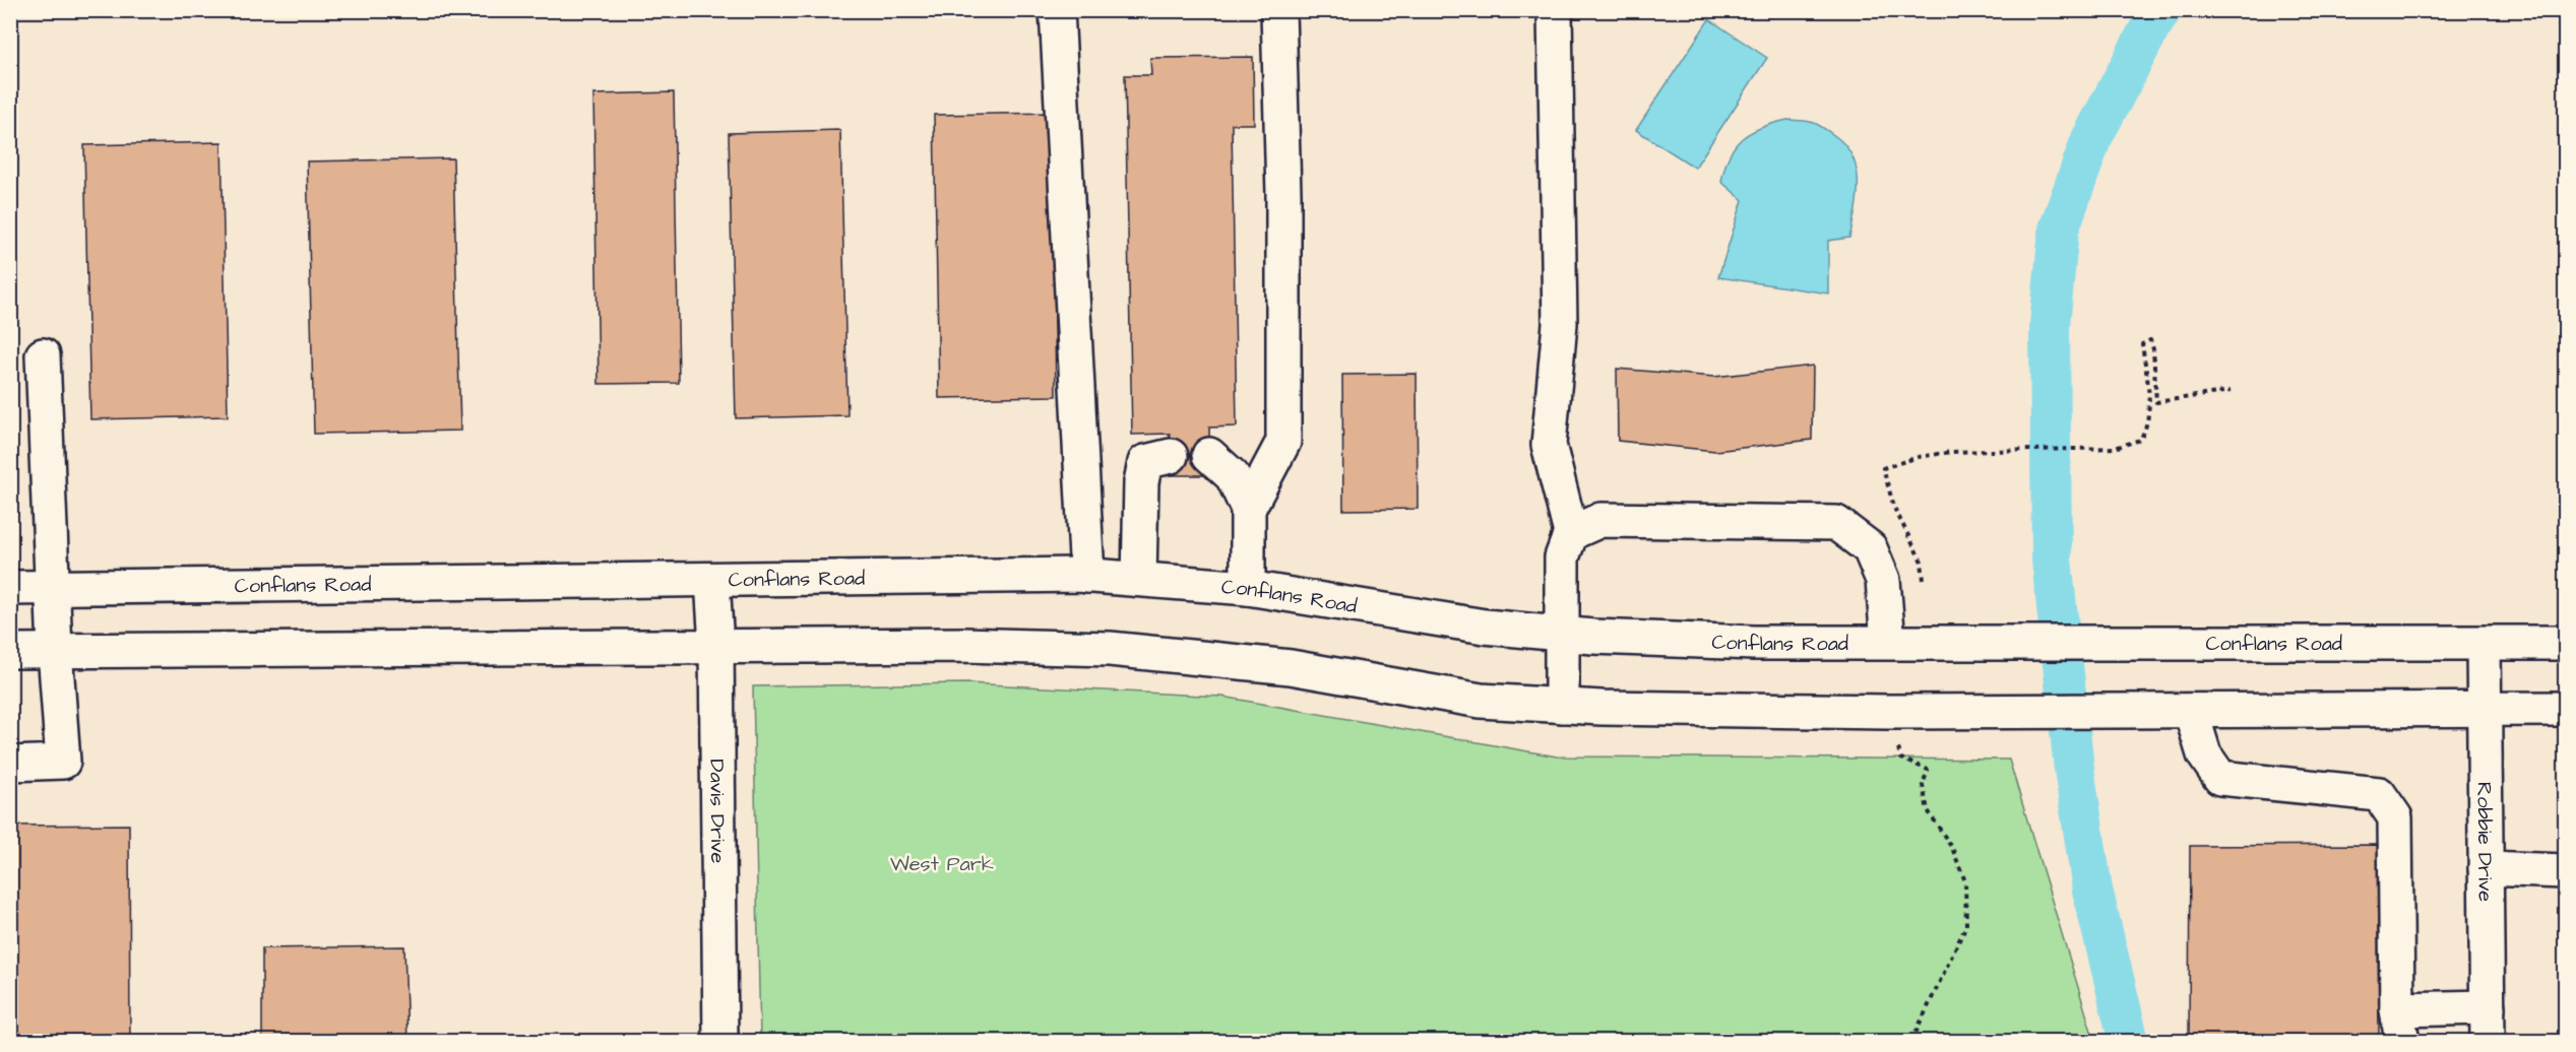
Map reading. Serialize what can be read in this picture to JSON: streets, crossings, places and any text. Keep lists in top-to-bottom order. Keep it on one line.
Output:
{"streets":{"main road":["Conflans Road","Davis Drive","Robbie Drive"]},"crossings":[["Conflans Road","Davis Drive"],["Conflans Road","Robbie Drive"]],"parks":["West Park"]}
